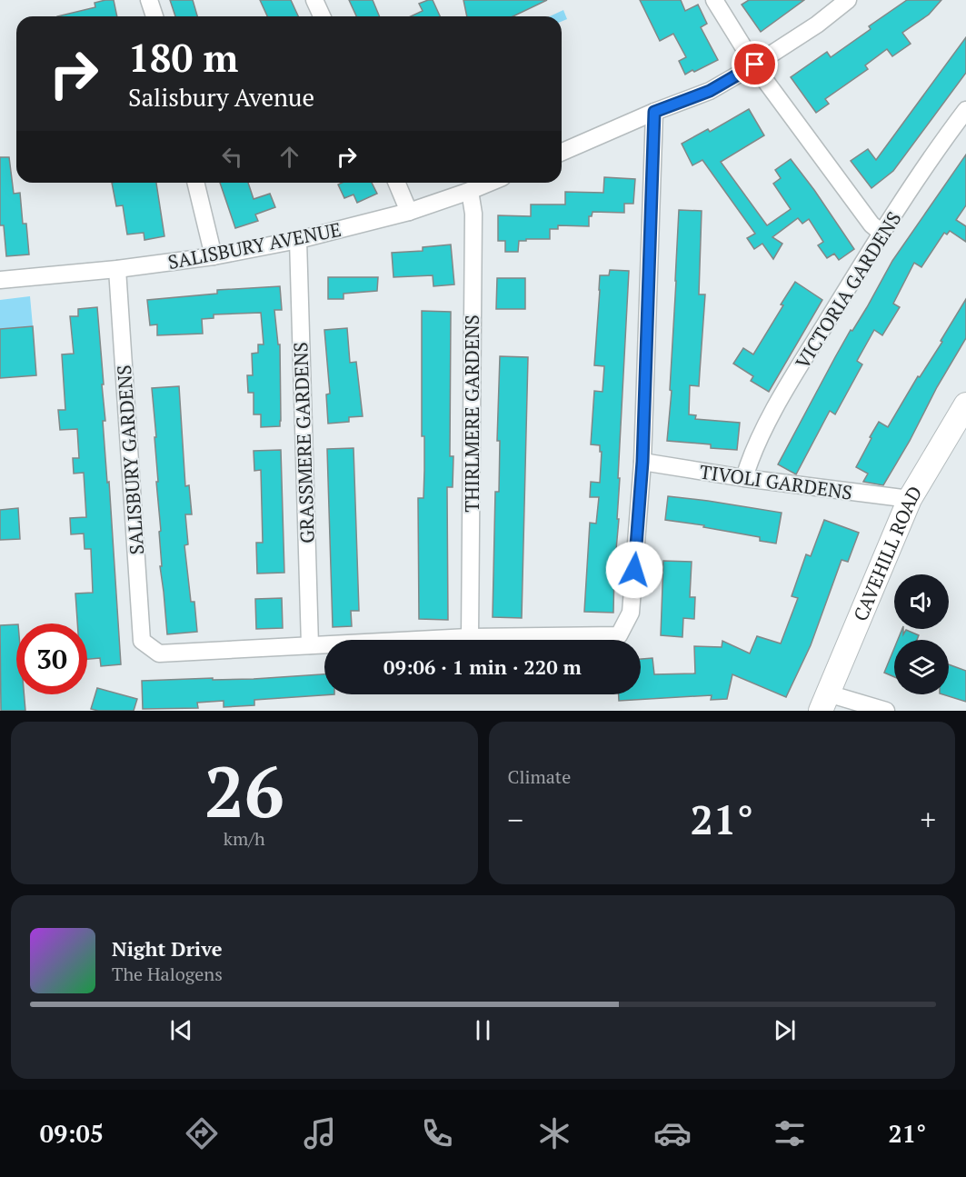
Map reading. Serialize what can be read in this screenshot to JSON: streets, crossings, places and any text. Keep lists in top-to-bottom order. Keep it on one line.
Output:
{"streets":{"main road":["CAVEHILL ROAD"],"street":["SALISBURY AVENUE","VICTORIA GARDENS","THIRLMERE GARDENS","GRASSMERE GARDENS","SALISBURY GARDENS","TIVOLI GARDENS"]},"crossings":[["SALISBURY AVENUE","THIRLMERE GARDENS"],["SALISBURY AVENUE","GRASSMERE GARDENS"],["SALISBURY AVENUE","SALISBURY GARDENS"],["VICTORIA GARDENS","TIVOLI GARDENS"],["GRASSMERE GARDENS","SALISBURY GARDENS"],["TIVOLI GARDENS","CAVEHILL ROAD"]],"page":{"turn":["180 m","Salisbury Avenue"],"limit":"30","trip":"09:06 · 1 min · 220 m","tile":[["26","km/h"],"Climate"],"heat":["−","21°","+"],"song":["Night Drive","The Halogens"],"tabs":["09:05","21°"]}}
